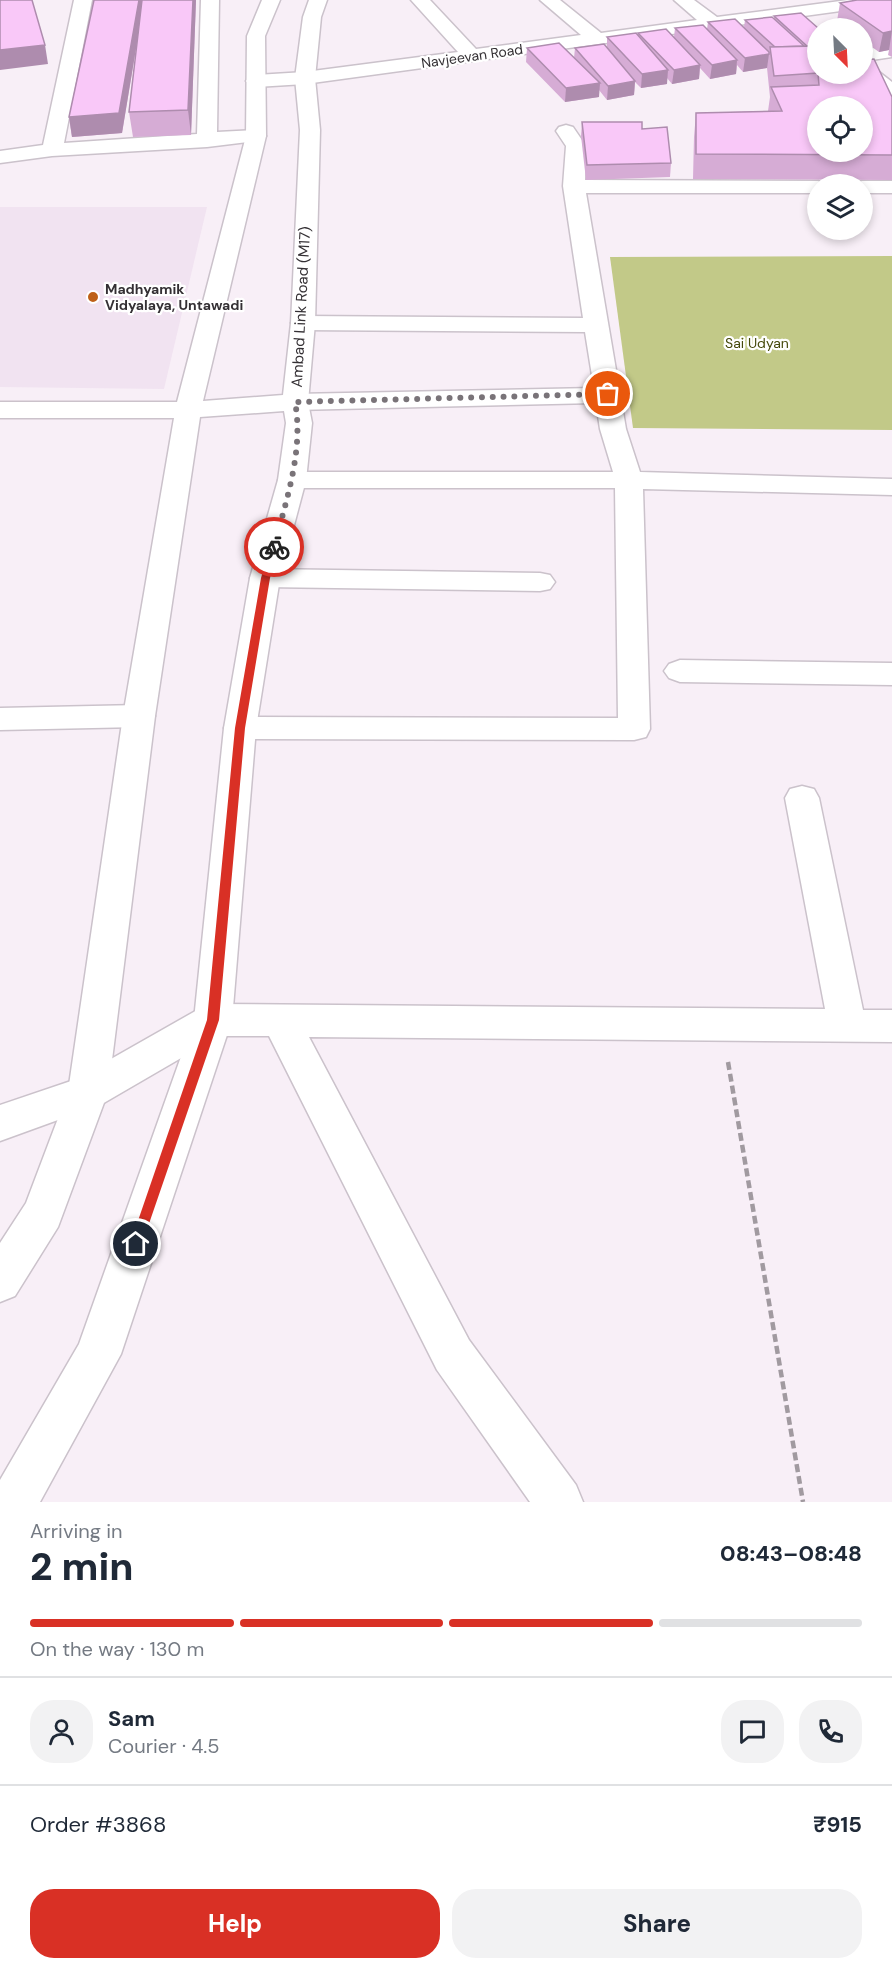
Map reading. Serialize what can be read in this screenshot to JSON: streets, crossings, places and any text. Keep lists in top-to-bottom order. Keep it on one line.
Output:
{"streets":{"street":["Navjeevan Road","Ambad Link Road (M17)"]},"crossings":[["Navjeevan Road","Ambad Link Road (M17)"]],"parks":["Sai Udyan"],"places":["Madhyamik Vidyalaya, Untawadi"],"north":"bottom right","page":{"heading":["2 min","Arriving in","08:43–08:48"],"panel":["Sam","Courier · 4.5","Order #3868","₹915"],"bar":"On the way · 130 m","buttons":["Help","Share"]}}
